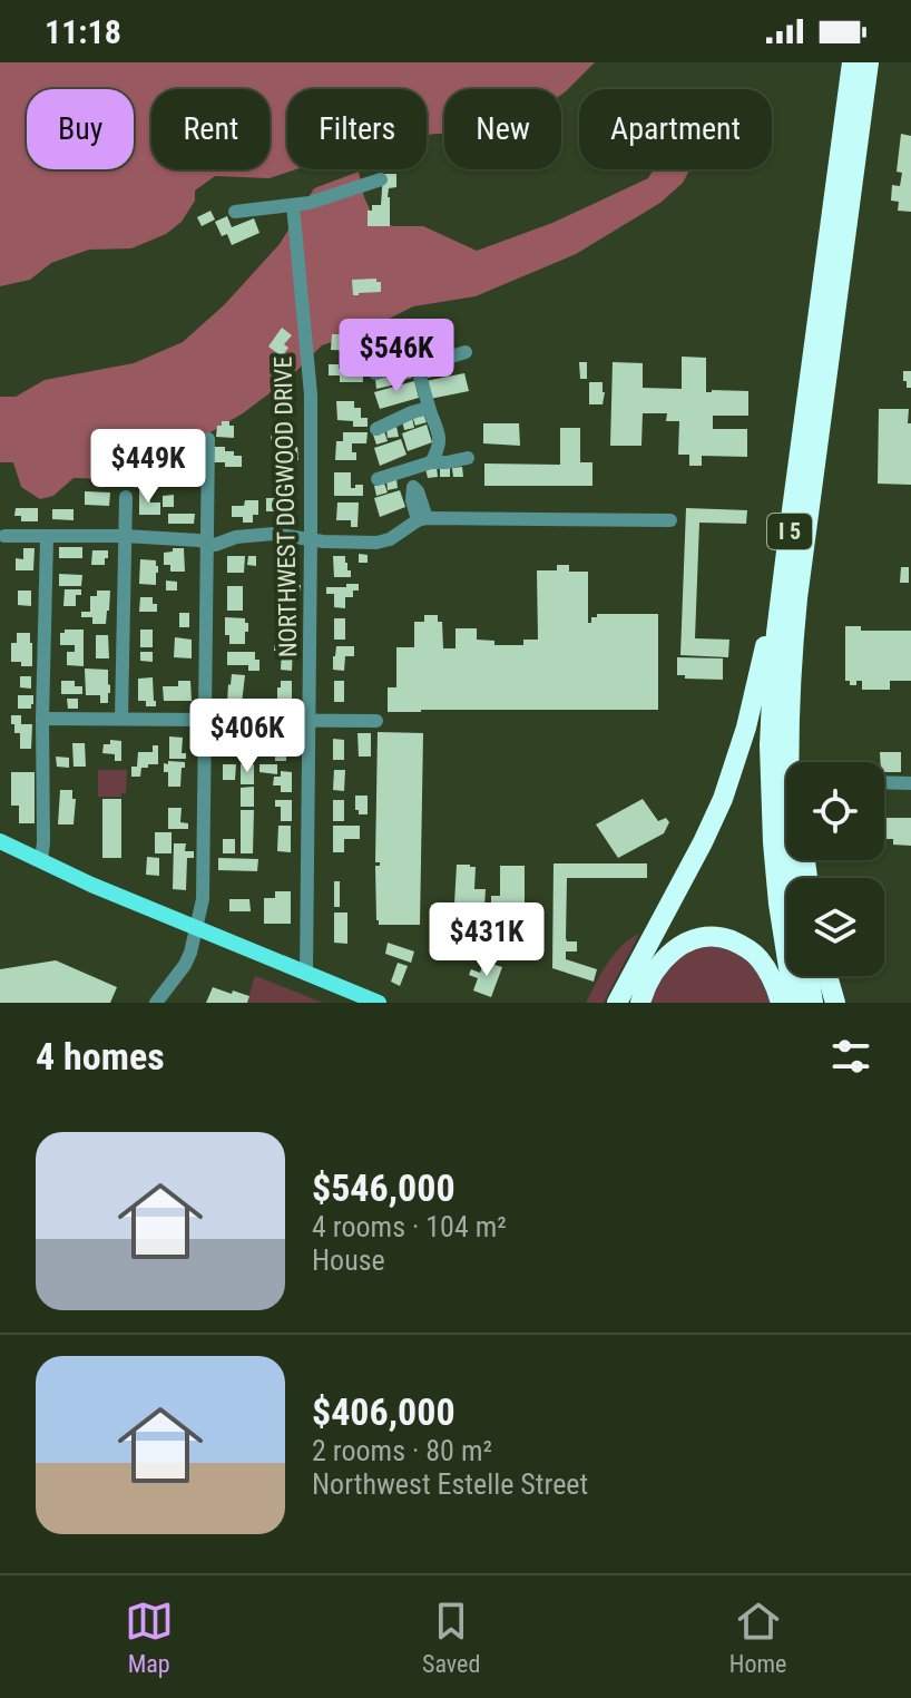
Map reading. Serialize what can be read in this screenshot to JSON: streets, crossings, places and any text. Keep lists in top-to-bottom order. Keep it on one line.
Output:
{"streets":{"highway":["I 5"],"street":["NORTHWEST DOGWOOD DRIVE"]},"page":{"status":"11:18","chip":["Buy","Rent","Filters","New","Apartment"],"price":["$546K","$449K","$406K","$431K"],"heading":"4 homes","list":[{"name":"$546,000","note":"4 rooms · 104 m² · House"},{"name":"$406,000","note":"2 rooms · 80 m² · Northwest Estelle Street"}],"tabs":["Map","Saved","Home"]}}
